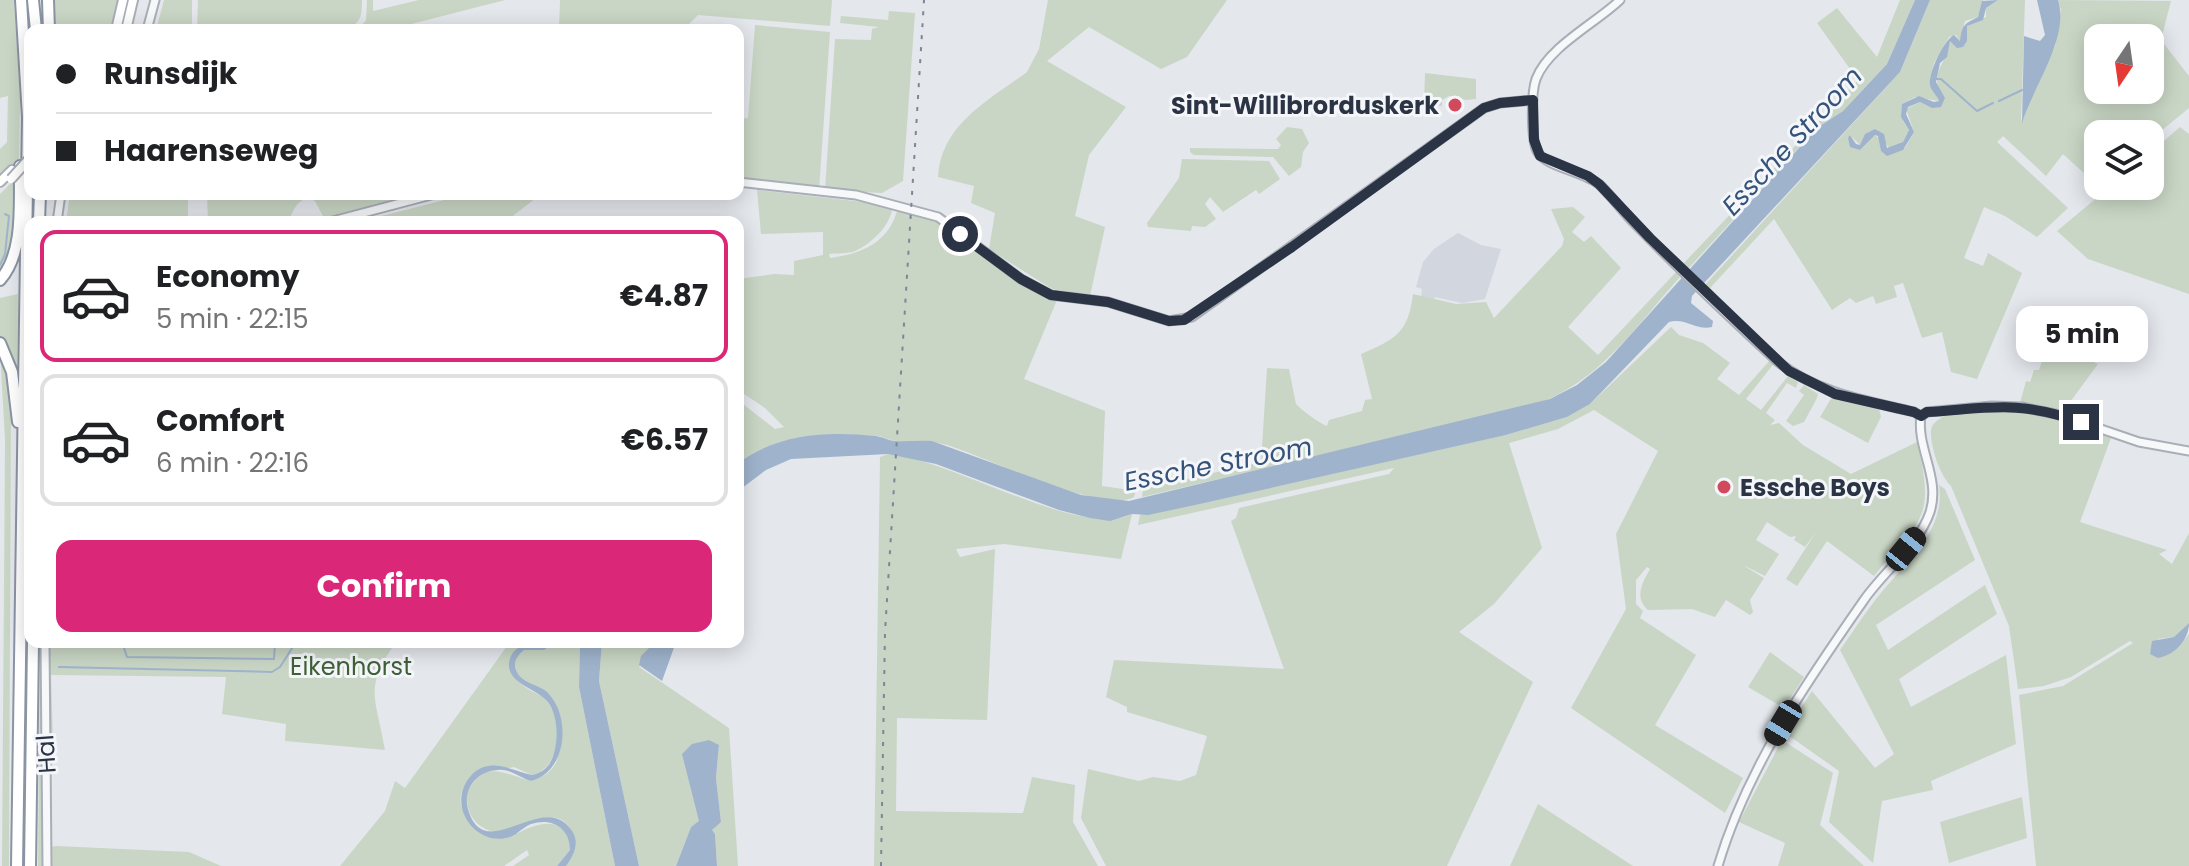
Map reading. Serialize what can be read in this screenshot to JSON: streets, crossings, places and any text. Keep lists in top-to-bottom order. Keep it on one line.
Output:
{"streets":{"street":["Hal"]},"water":["Essche Stroom"],"parks":["Eikenhorst"],"places":["Sint-Willibrorduskerk","Essche Boys"],"north":"bottom","page":{"banner":["Runsdijk","Haarenseweg"],"list":[{"name":"Economy","note":"5 min · 22:15","value":"€4.87"},{"name":"Comfort","note":"6 min · 22:16","value":"€6.57"}],"bubble":"5 min","buttons":"Confirm"}}
